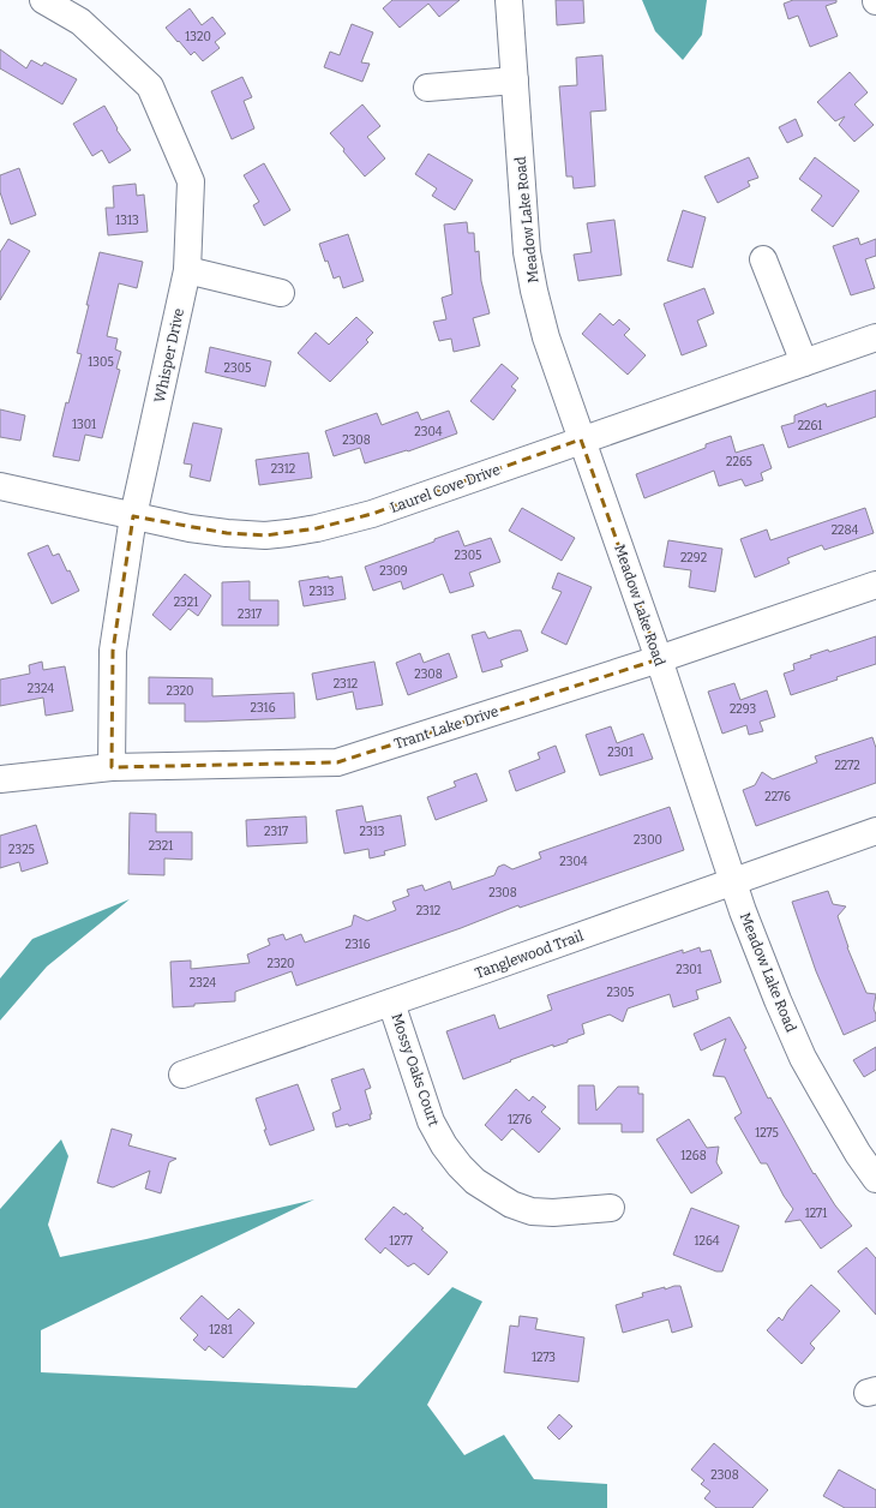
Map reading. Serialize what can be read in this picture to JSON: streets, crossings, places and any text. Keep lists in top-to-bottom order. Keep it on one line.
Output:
{"streets":{"street":["Meadow Lake Road","Whisper Drive","Laurel Cove Drive","Trant Lake Drive","Tanglewood Trail","Mossy Oaks Court"]},"crossings":[["Meadow Lake Road","Laurel Cove Drive"],["Meadow Lake Road","Trant Lake Drive"],["Meadow Lake Road","Tanglewood Trail"],["Whisper Drive","Laurel Cove Drive"],["Whisper Drive","Trant Lake Drive"],["Tanglewood Trail","Mossy Oaks Court"]],"house_numbers":["1320","1313","1305","2305","1301","2261","2304","2308","2265","2312","2284","2305","2292","2309","2313","2321","2317","2308","2312","2324","2320","2316","2293","2301","2272","2276","2317","2313","2300","2321","2325","2304","2308","2312","2316","2320","2301","2324","2305","1276","1275","1268","1271","1277","1264","1281","1273","2308"]}
